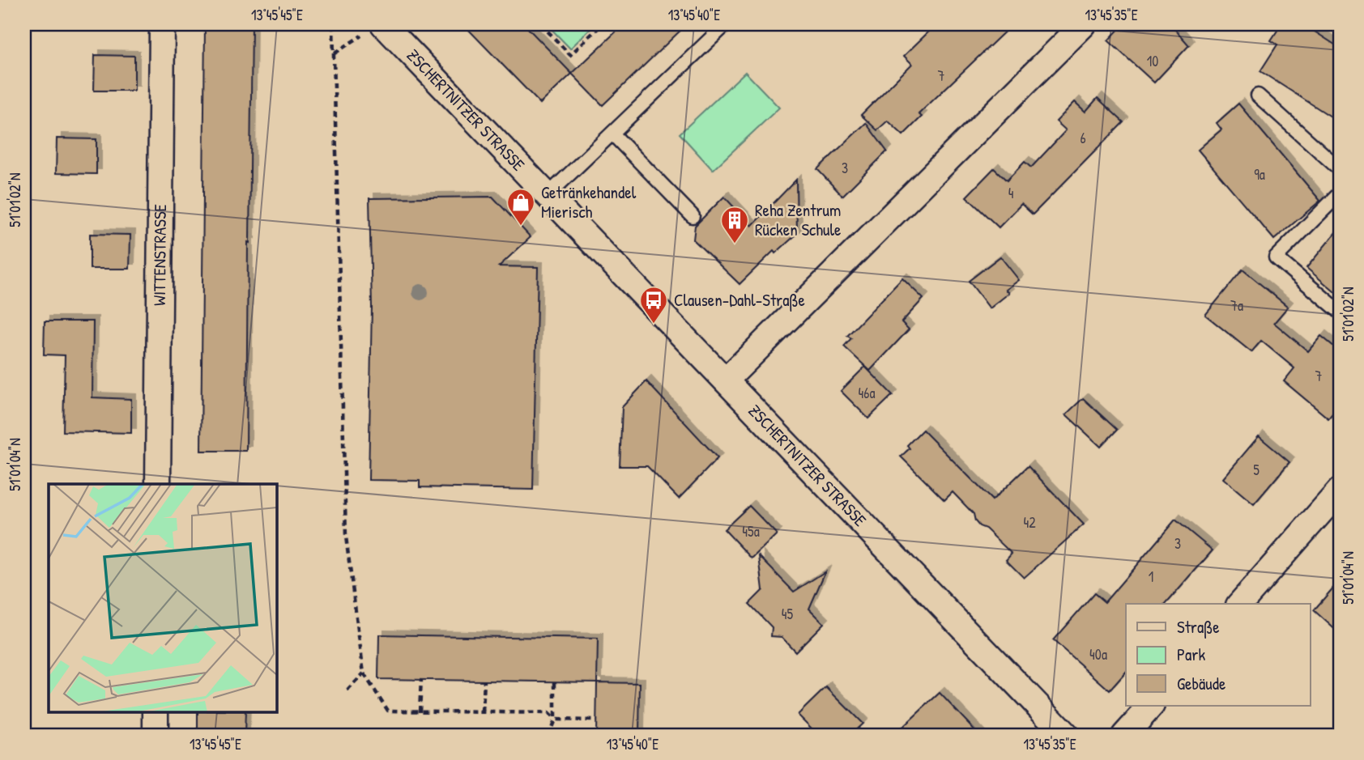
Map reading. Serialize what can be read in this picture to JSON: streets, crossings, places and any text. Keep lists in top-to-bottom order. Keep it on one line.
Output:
{"streets":{"street":["ZSCHERTNITZER STRASSE","WITTENSTRASSE"]},"places":{"shop":["Getränkehandel Mierisch"],"building":["Reha Zentrum Rücken Schule"],"bus stop":["Clausen-Dahl-Straße"]},"house_numbers":["10","7","6","3","9a","4","7a","7","46a","5","42","45a","3","1","45","40a"],"legend":["Straße","Park","Gebäude"],"coordinates":["13°45'45\"E","13°45'40\"E","13°45'35\"E","51°01'02\"N","51°01'04\"N"]}
